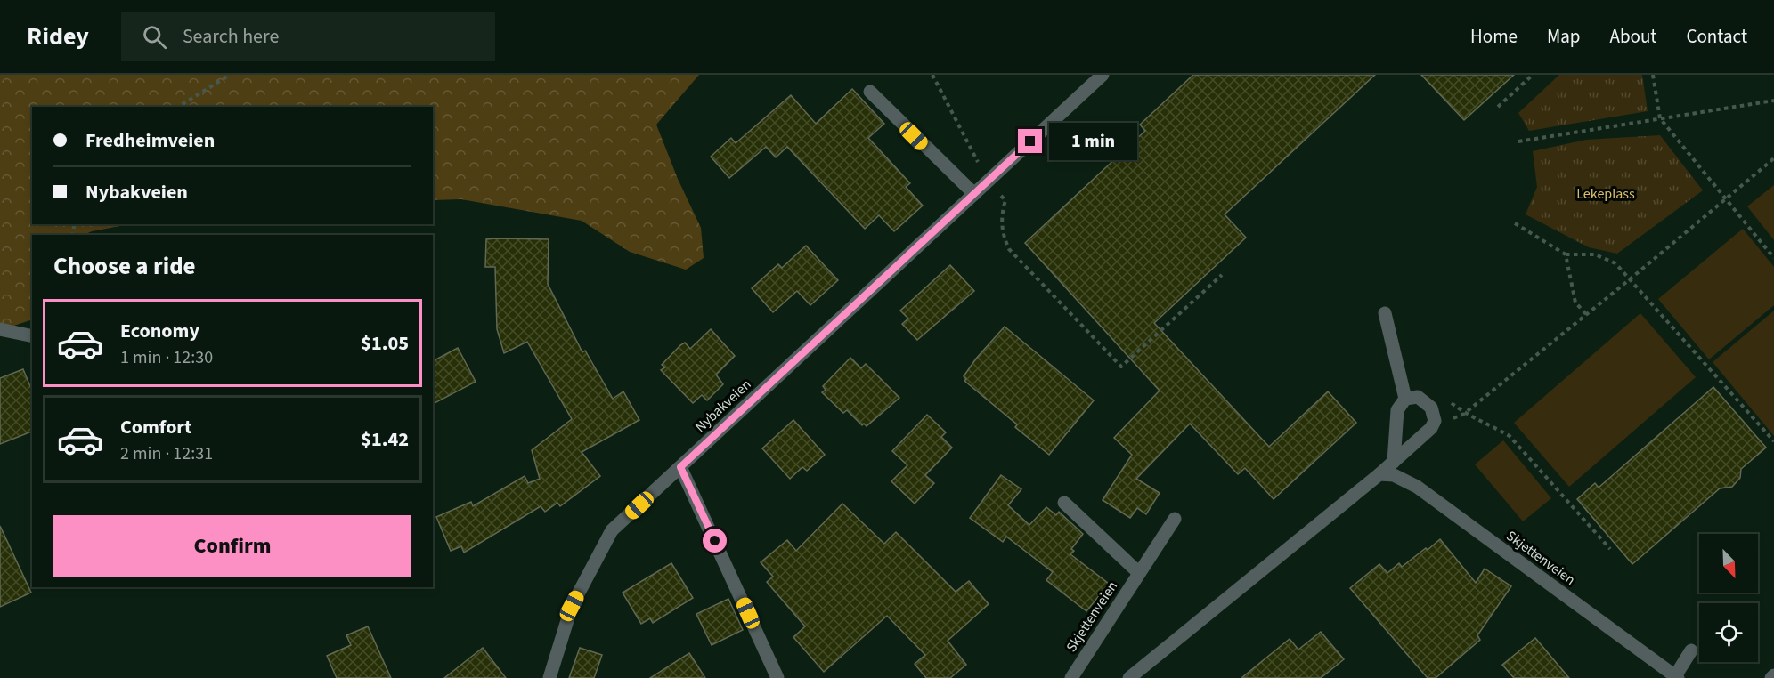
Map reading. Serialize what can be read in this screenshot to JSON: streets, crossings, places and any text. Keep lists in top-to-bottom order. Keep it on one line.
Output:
{"streets":{"street":["Nybakveien","Skjettenveien"]},"parks":["Lekeplass"],"north":"bottom right","page":{"header":"Ridey","search":"Search here","nav":["Home","Map","About","Contact"],"banner":["Fredheimveien","Nybakveien"],"bubble":"1 min","heading":"Choose a ride","list":[{"name":"Economy","note":"1 min · 12:30","value":"$1.05"},{"name":"Comfort","note":"2 min · 12:31","value":"$1.42"}],"buttons":"Confirm"}}
